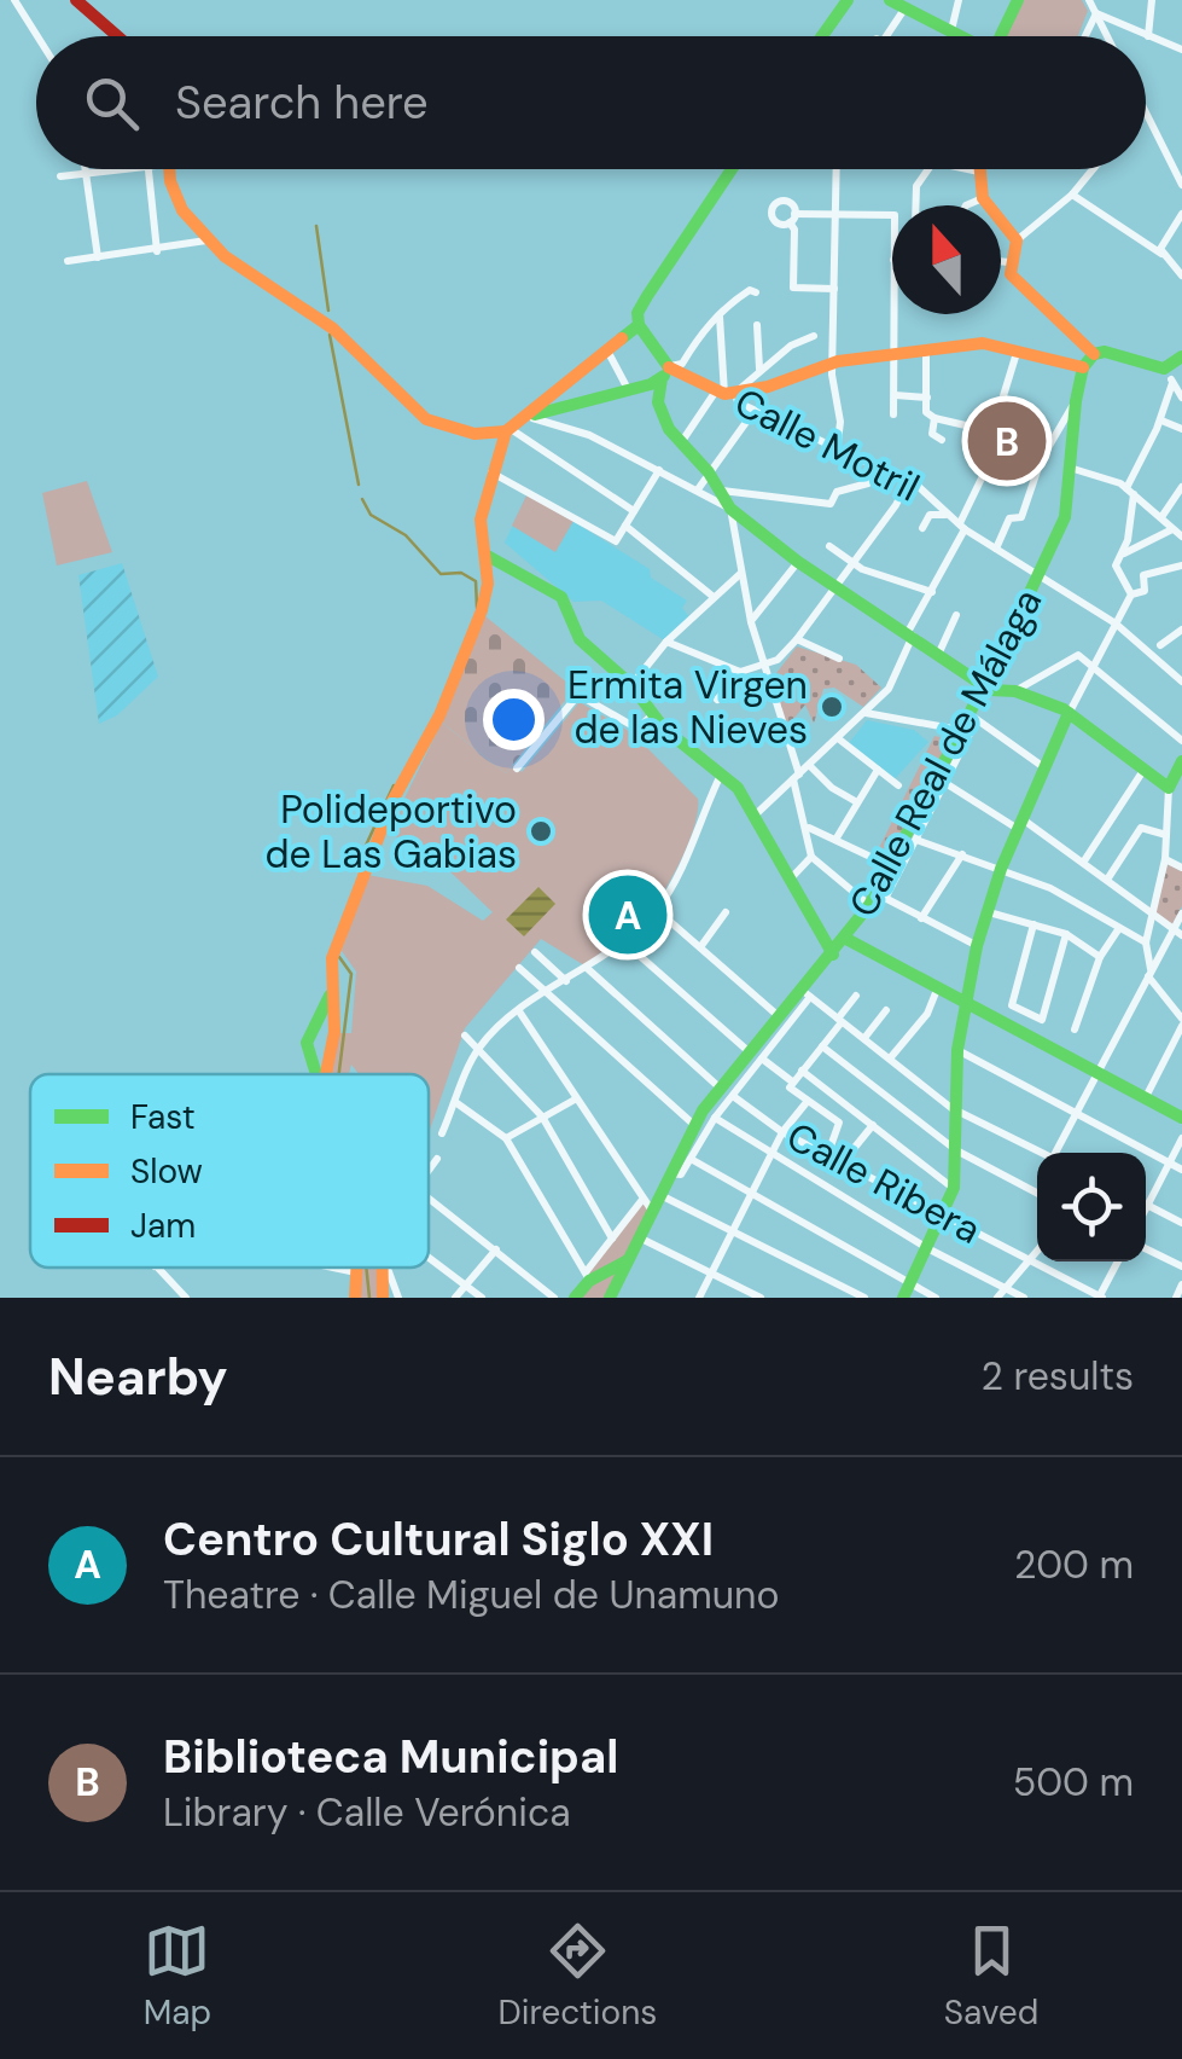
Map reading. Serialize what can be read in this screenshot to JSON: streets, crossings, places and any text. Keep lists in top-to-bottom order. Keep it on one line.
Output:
{"streets":{"street":["Calle Motril","Calle Real de Málaga","Calle Ribera"]},"crossings":[["Calle Motril","Calle Real de Málaga"],["Calle Real de Málaga","Calle Ribera"]],"places":["Ermita Virgen de las Nieves","Polideportivo de Las Gabias"],"legend":["Fast","Slow","Jam"],"north":"top","page":{"search":"Search here","pins":["B","A"],"heading":["Nearby","2 results"],"list":[{"mark":"A","name":"Centro Cultural Siglo XXI","note":"Theatre · Calle Miguel de Unamuno","value":"200 m"},{"mark":"B","name":"Biblioteca Municipal","note":"Library · Calle Verónica","value":"500 m"}],"nav":["Map","Directions","Saved"]}}
